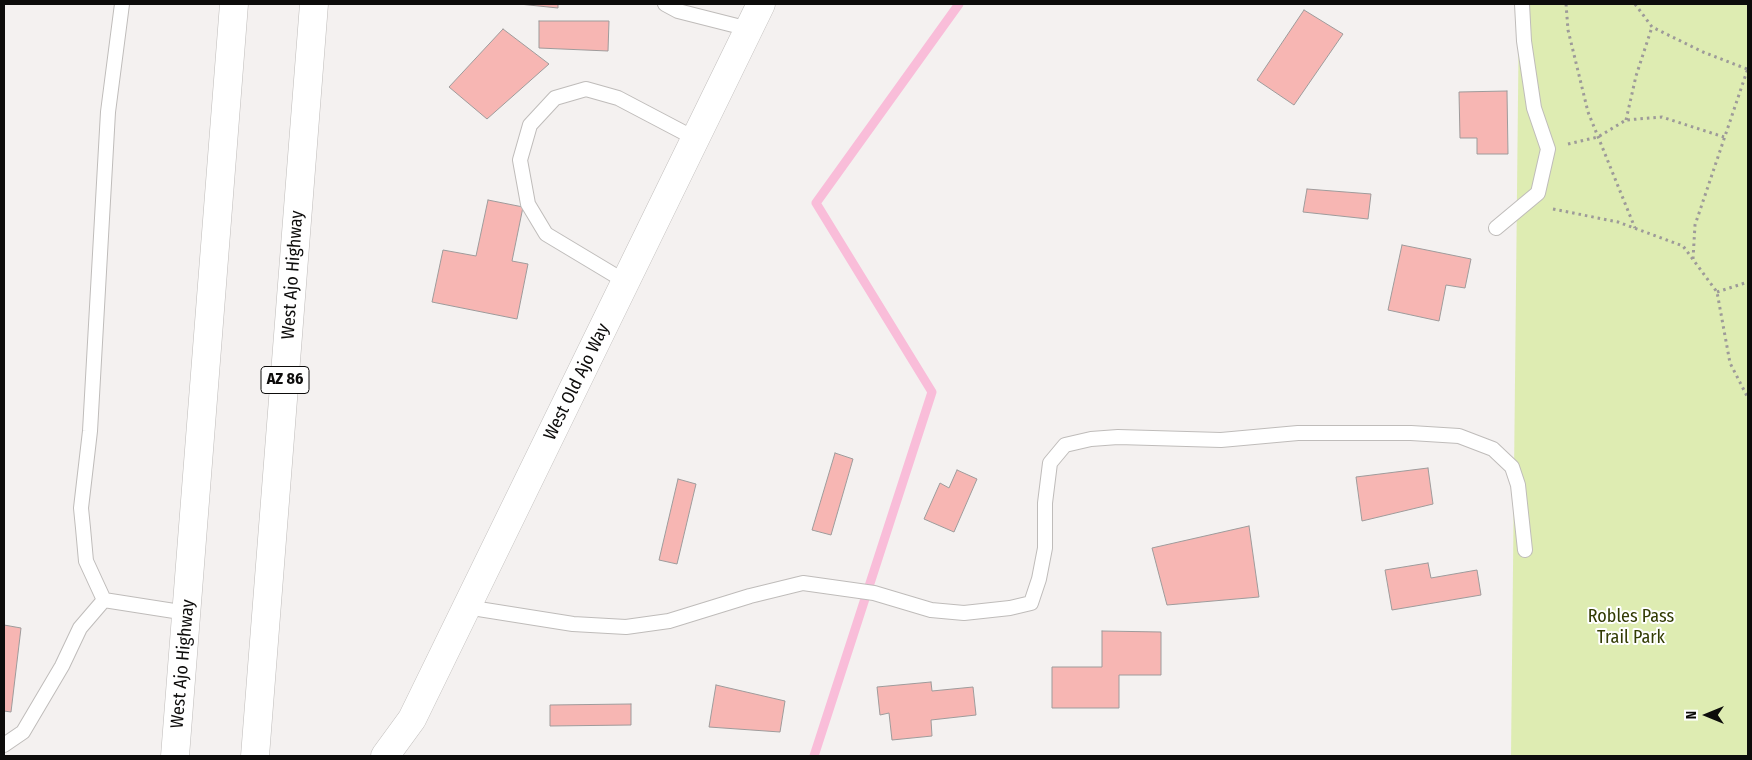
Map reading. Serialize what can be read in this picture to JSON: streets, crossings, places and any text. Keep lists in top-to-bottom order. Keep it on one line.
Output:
{"streets":{"main road":["West Ajo Highway","AZ 86","West Old Ajo Way"]},"parks":["Robles Pass Trail Park"],"north":"left"}
